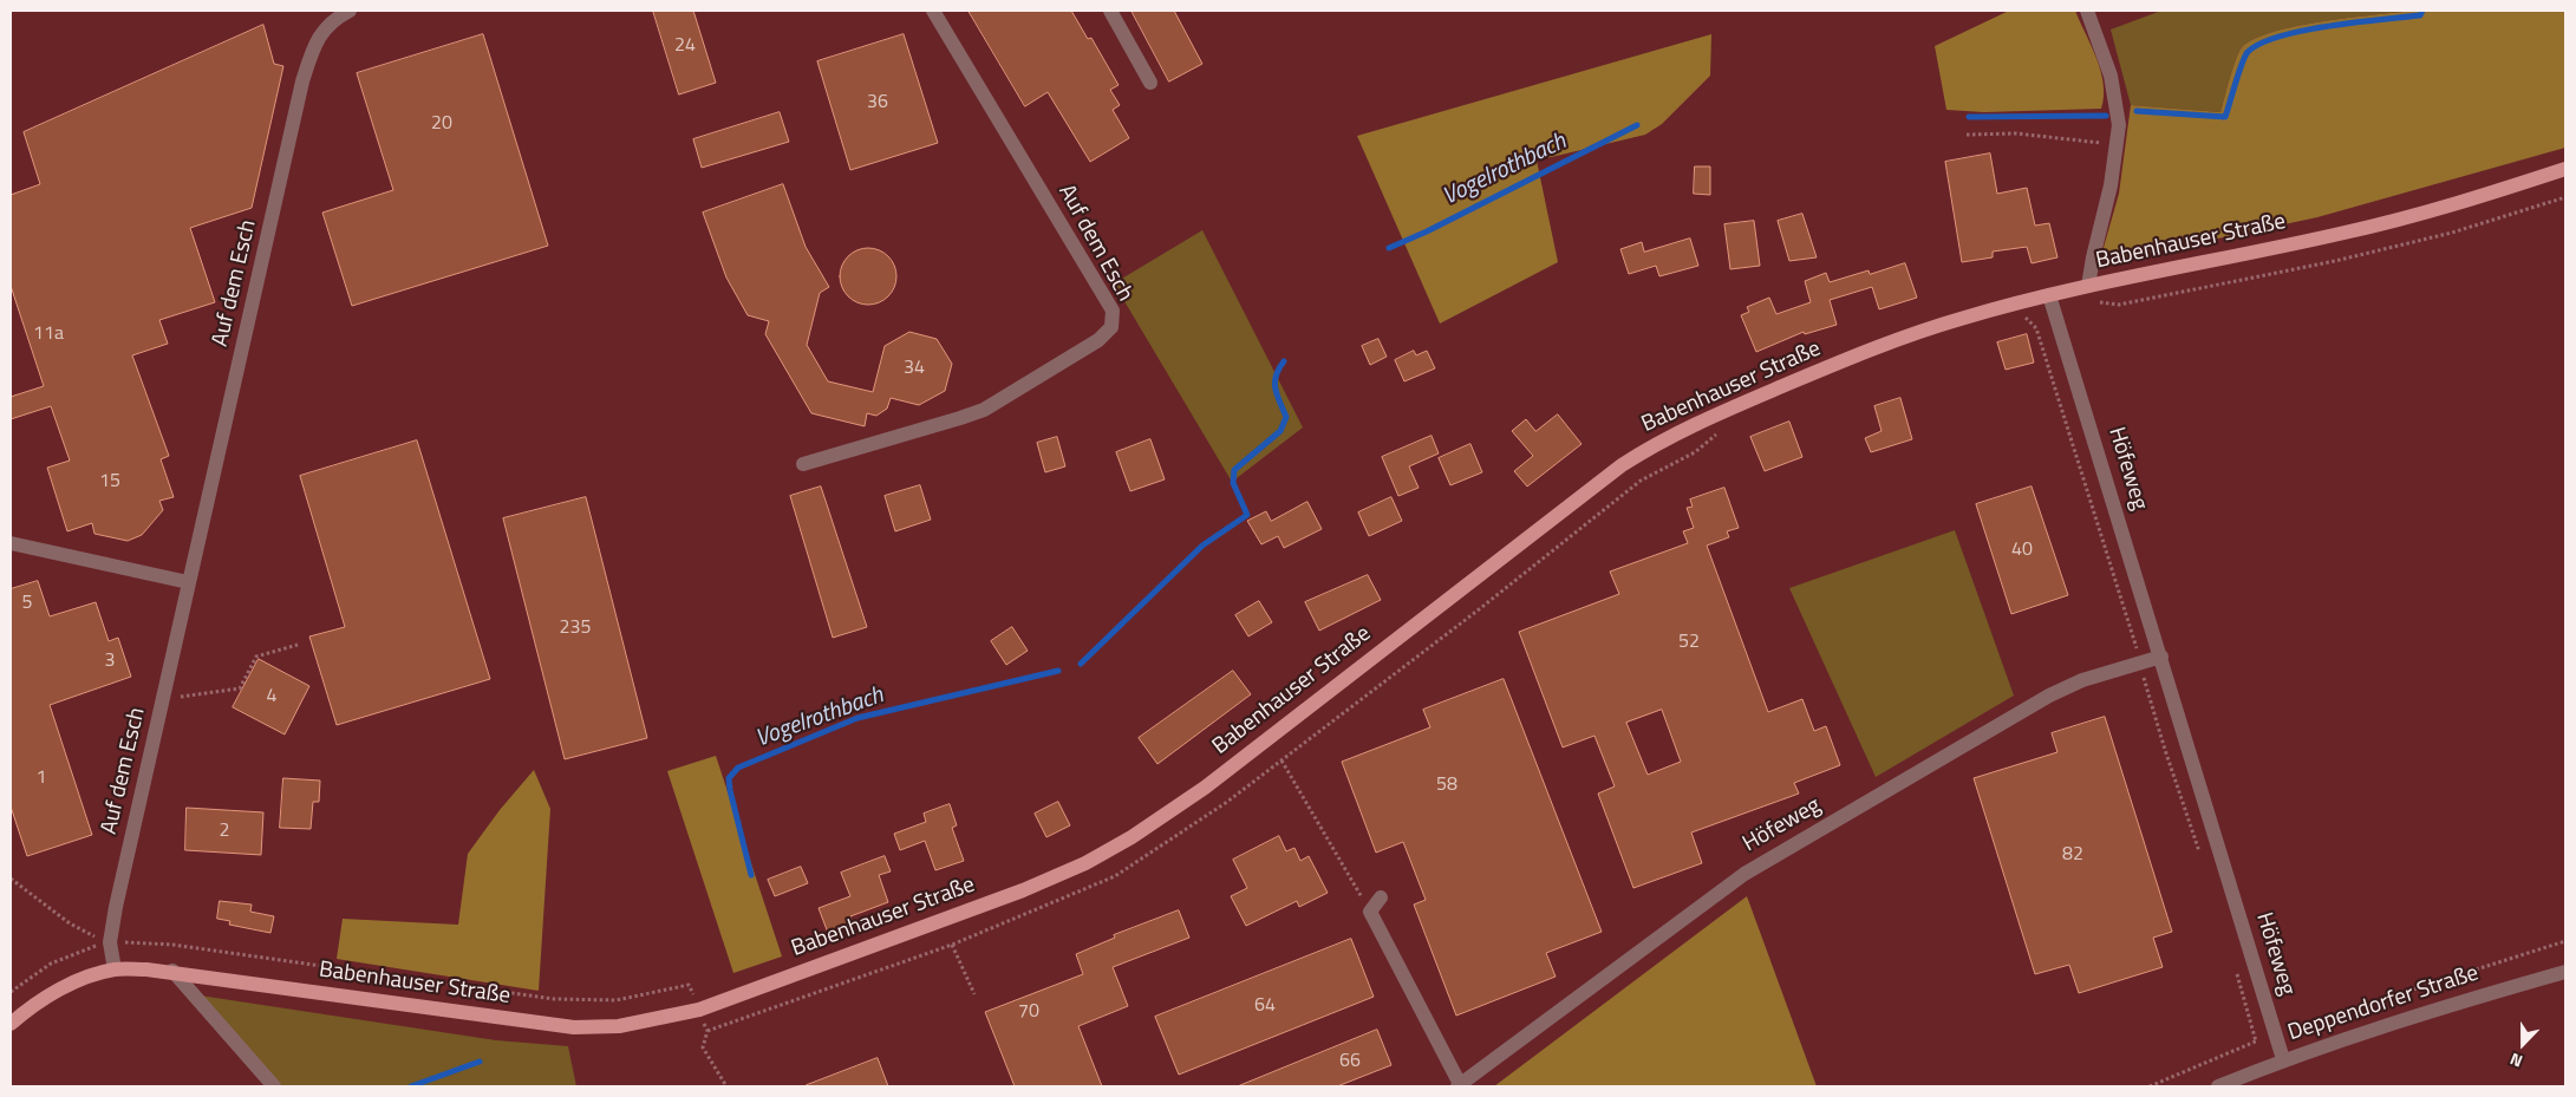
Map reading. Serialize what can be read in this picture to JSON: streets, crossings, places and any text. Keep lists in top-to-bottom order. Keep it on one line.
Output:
{"streets":{"main road":["Babenhauser Straße"],"street":["Auf dem Esch","Höfeweg","Deppendorfer Straße"]},"crossings":[["Babenhauser Straße","Auf dem Esch"],["Babenhauser Straße","Höfeweg"],["Höfeweg","Deppendorfer Straße"]],"water":["Vogelrothbach"],"house_numbers":["24","36","20","11a","34","15","40","5","235","52","3","4","1","58","2","82","64","70","66"],"north":"bottom"}
